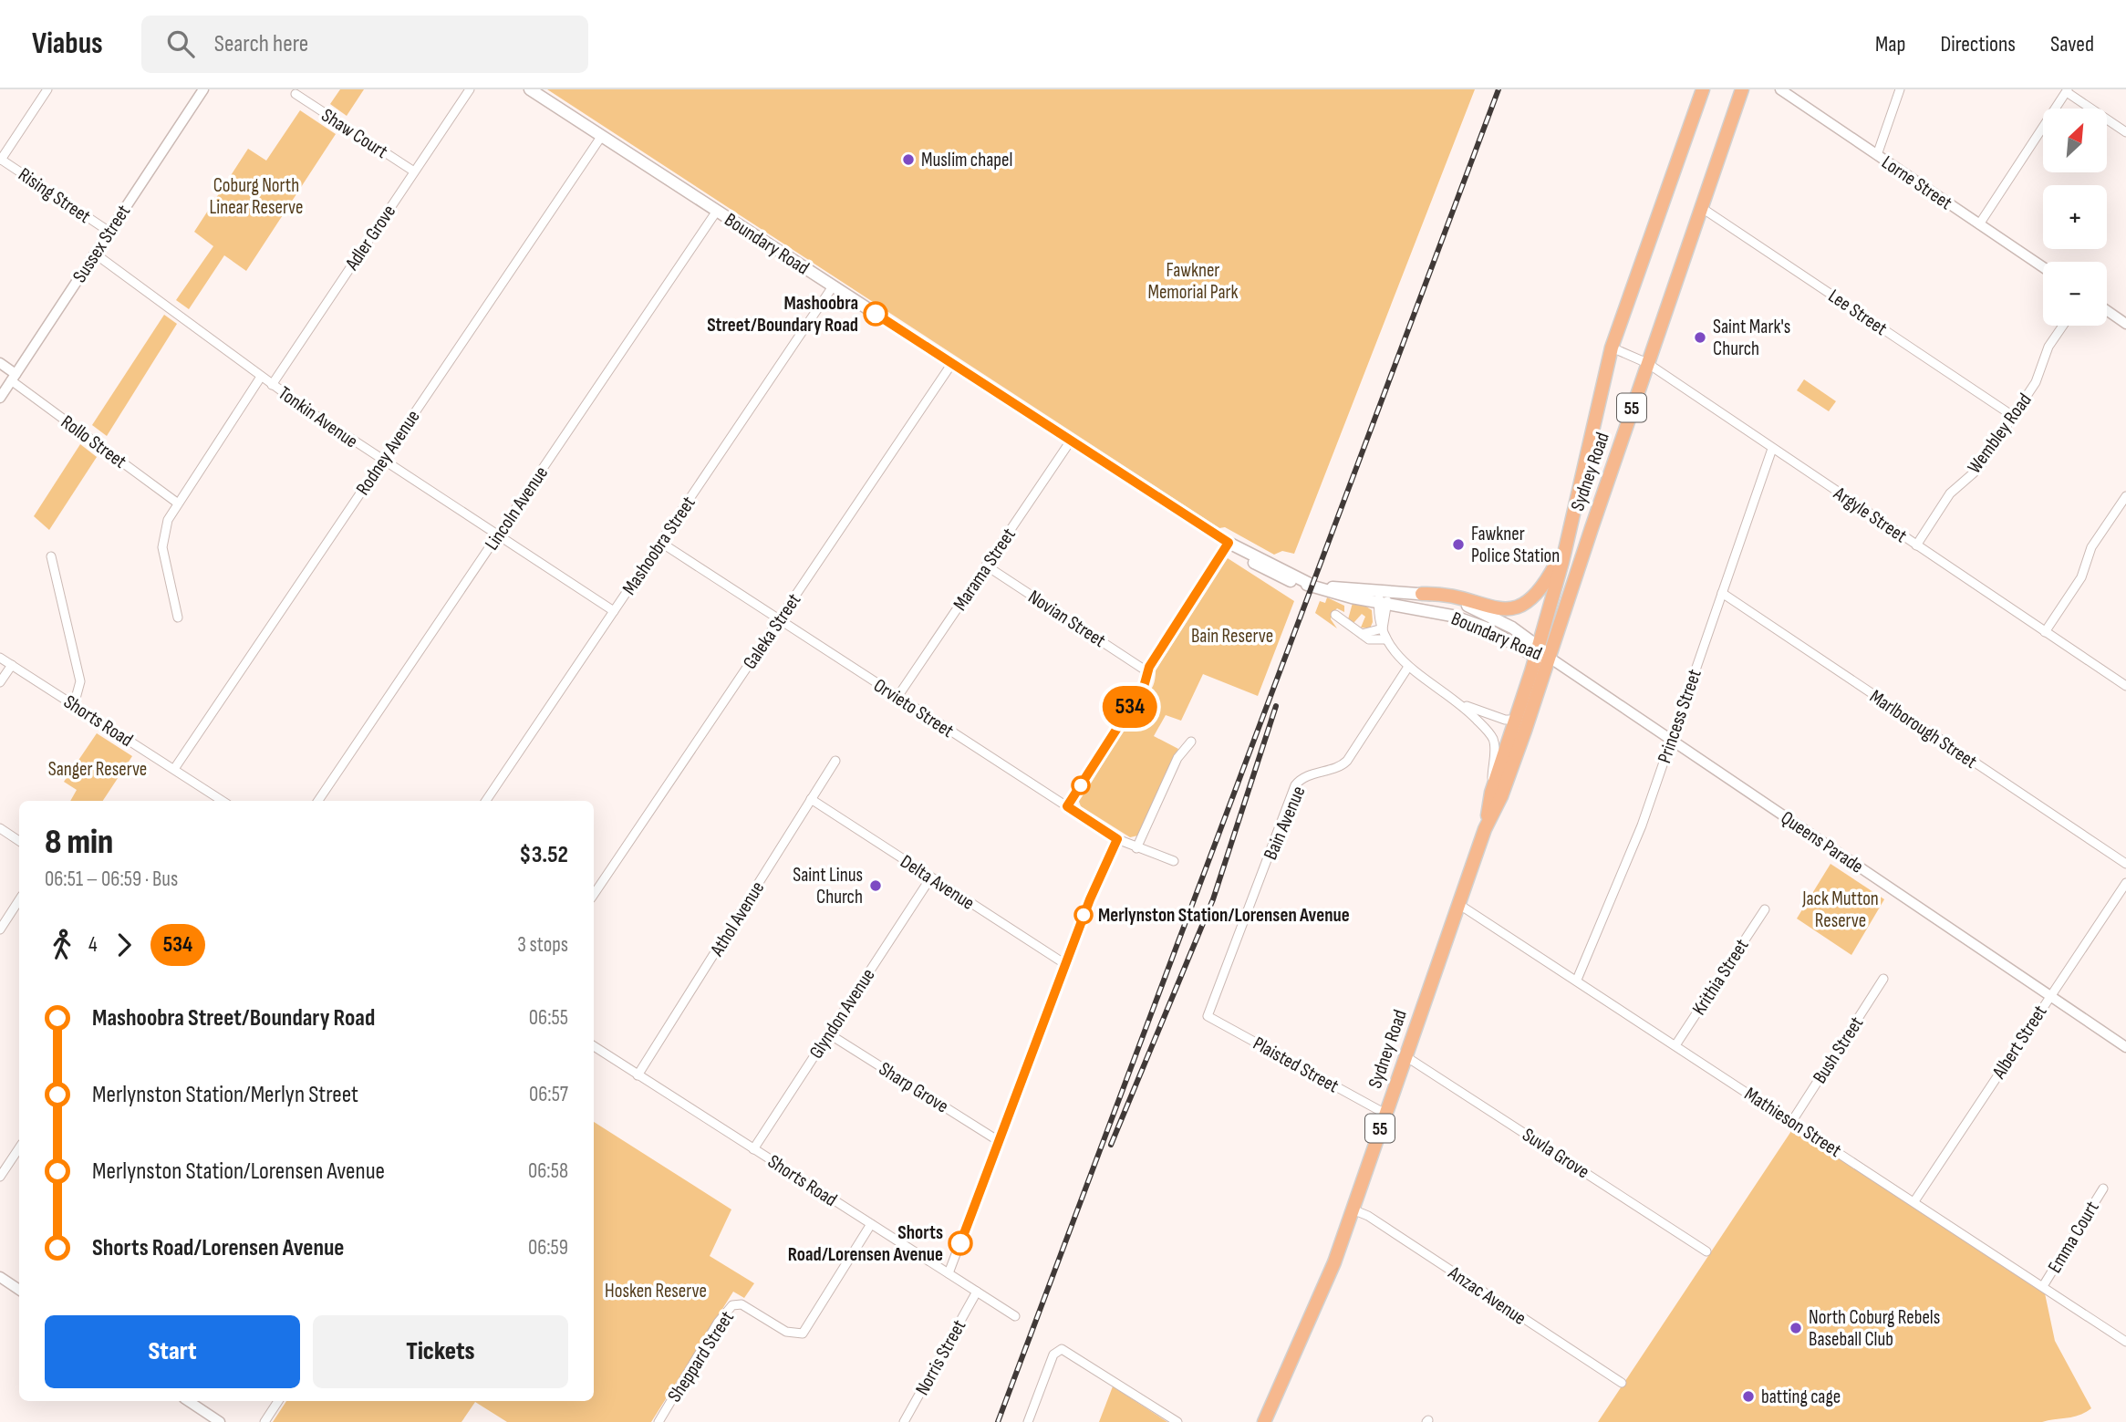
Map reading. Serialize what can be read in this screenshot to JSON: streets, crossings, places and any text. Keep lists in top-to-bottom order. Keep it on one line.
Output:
{"streets":{"highway":["55","Sydney Road"],"main road":["Boundary Road"],"street":["Shaw Court","Lorne Street","Rising Street","Adler Grove","Sussex Street","Lee Street","Tonkin Avenue","Wembley Road","Rollo Street","Rodney Avenue","Lincoln Avenue","Argyle Street","Mashoobra Street","Marama Street","Novian Street","Galeka Street","Orvieto Street","Princess Street","Shorts Road","Marlborough Street","Bain Avenue","Queens Parade","Delta Avenue","Athol Avenue","Krithia Street","Glyndon Avenue","Albert Street","Bush Street","Plaisted Street","Sharp Grove","Mathieson Street","Suvla Grove","Emma Court","Anzac Avenue","Sheppard Street","Norris Street"]},"crossings":[["Shaw Court","Adler Grove"],["Rising Street","Sussex Street"],["Adler Grove","Tonkin Avenue"],["Sussex Street","Tonkin Avenue"],["Sussex Street","Rollo Street"],["Boundary Road","Rodney Avenue"],["Boundary Road","Sydney Road"],["Boundary Road","Lincoln Avenue"],["Boundary Road","Mashoobra Street"],["Boundary Road","Marama Street"],["Boundary Road","Galeka Street"],["Boundary Road","Queens Parade"],["Lee Street","Wembley Road"],["Lee Street","Sydney Road"],["Tonkin Avenue","Rodney Avenue"],["Tonkin Avenue","Lincoln Avenue"],["Tonkin Avenue","Mashoobra Street"],["Wembley Road","Argyle Street"],["Rodney Avenue","Shorts Road"],["Sydney Road","Argyle Street"],["Sydney Road","Queens Parade"],["Sydney Road","Plaisted Street"],["Sydney Road","Mathieson Street"],["Sydney Road","Suvla Grove"],["Sydney Road","Anzac Avenue"],["Argyle Street","Princess Street"],["Mashoobra Street","Orvieto Street"],["Marama Street","Novian Street"],["Marama Street","Orvieto Street"],["Galeka Street","Orvieto Street"],["Princess Street","Marlborough Street"],["Princess Street","Queens Parade"],["Princess Street","Mathieson Street"],["Shorts Road","Athol Avenue"],["Shorts Road","Glyndon Avenue"],["Shorts Road","Sheppard Street"],["Shorts Road","Norris Street"],["Bain Avenue","Plaisted Street"],["Queens Parade","Albert Street"],["Delta Avenue","Athol Avenue"],["Delta Avenue","Glyndon Avenue"],["Krithia Street","Mathieson Street"],["Glyndon Avenue","Sharp Grove"],["Albert Street","Mathieson Street"],["Bush Street","Mathieson Street"],["Mathieson Street","Emma Court"]],"parks":["Coburg North Linear Reserve","Fawkner Memorial Park","Bain Reserve","Sanger Reserve","Jack Mutton Reserve","Hosken Reserve"],"places":["Muslim chapel","Mashoobra Street/Boundary Road","Saint Mark's Church","Fawkner Police Station","Saint Linus Church","Merlynston Station/Lorensen Avenue","Shorts Road/Lorensen Avenue","North Coburg Rebels Baseball Club","batting cage"],"lines":["bus line 534"],"north":"top right","page":{"header":"Viabus","search":"Search here","nav":["Map","Directions","Saved"],"on_map":"534","map_buttons":["+","−"],"heading":["8 min","06:51 – 06:59 · Bus","$3.52"],"legs":["4","534","3 stops"],"list":[{"name":"Mashoobra Street/Boundary Road","value":"06:55"},{"name":"Merlynston Station/Merlyn Street","value":"06:57"},{"name":"Merlynston Station/Lorensen Avenue","value":"06:58"},{"name":"Shorts Road/Lorensen Avenue","value":"06:59"}],"buttons":["Start","Tickets"]}}
